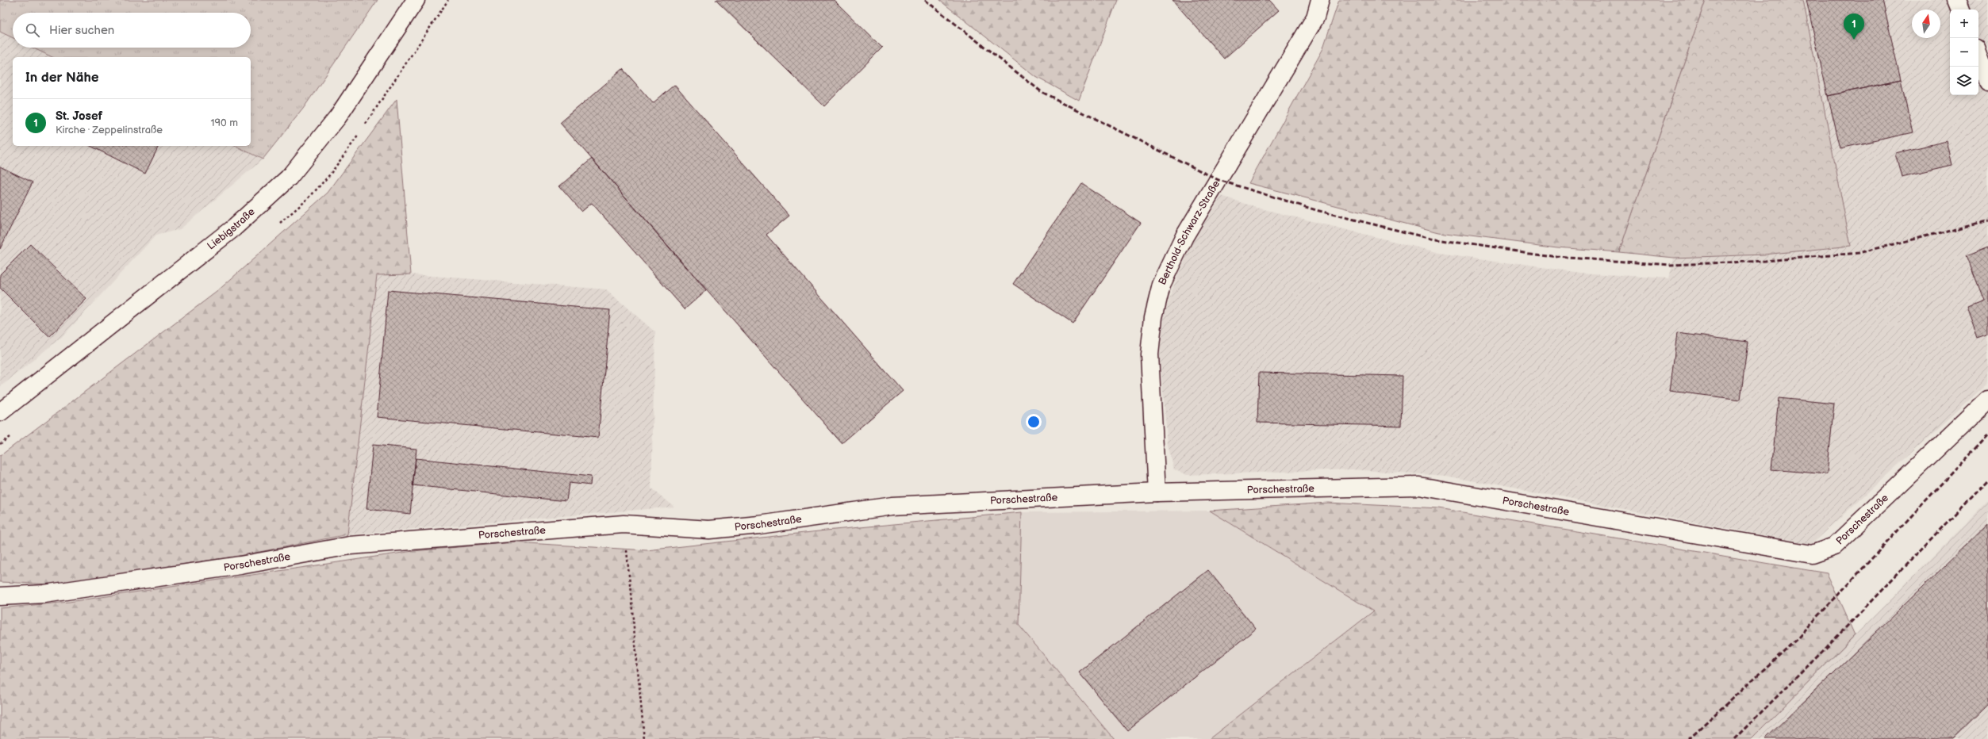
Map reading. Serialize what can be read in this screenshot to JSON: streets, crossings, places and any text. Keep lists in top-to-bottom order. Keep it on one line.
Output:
{"streets":{"street":["Liebigstraße","Berthold-Schwarz-Straße","Porschestraße"]},"crossings":[["Berthold-Schwarz-Straße","Porschestraße"]],"north":"top","page":{"map_buttons":["+","−"],"search":"Hier suchen","pins":"1","heading":"In der Nähe","list":[{"mark":"1","name":"St. Josef","note":"Kirche · Zeppelinstraße","value":"190 m"}]}}
